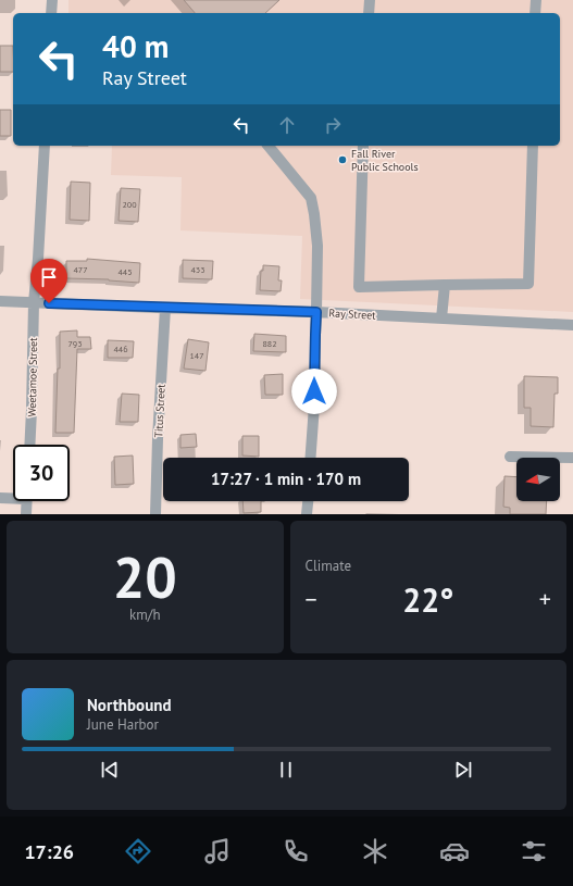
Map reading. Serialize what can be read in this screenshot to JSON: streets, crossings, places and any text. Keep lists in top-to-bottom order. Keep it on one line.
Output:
{"streets":{"street":["Ray Street","Weetamoe Street","Titus Street"]},"crossings":[["Ray Street","Weetamoe Street"],["Ray Street","Titus Street"]],"places":["Fall River Public Schools"],"house_numbers":["200","477","433","445","793","882","446","147"],"north":"left","page":{"turn":["40 m","Ray Street"],"limit":"30","trip":"17:27 · 1 min · 170 m","tile":[["20","km/h"],"Climate"],"heat":["−","22°","+"],"song":["Northbound","June Harbor"],"tabs":"17:26"}}
